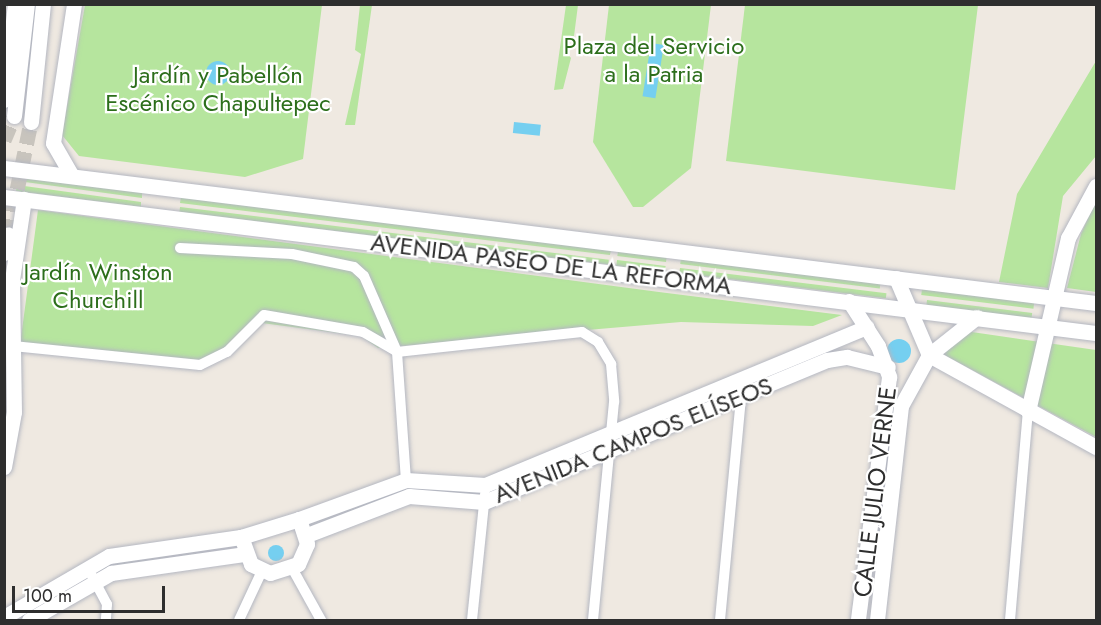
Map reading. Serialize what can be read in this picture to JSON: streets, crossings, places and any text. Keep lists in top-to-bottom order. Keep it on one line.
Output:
{"streets":{"street":["AVENIDA PASEO DE LA REFORMA","AVENIDA CAMPOS ELÍSEOS","CALLE JULIO VERNE"]},"crossings":[["AVENIDA PASEO DE LA REFORMA","CALLE JULIO VERNE"],["AVENIDA CAMPOS ELÍSEOS","CALLE JULIO VERNE"]],"parks":["Plaza del Servicio a la Patria","Jardín y Pabellón Escénico Chapultepec","Jardín Winston Churchill"],"scale_bar":"100 m"}
